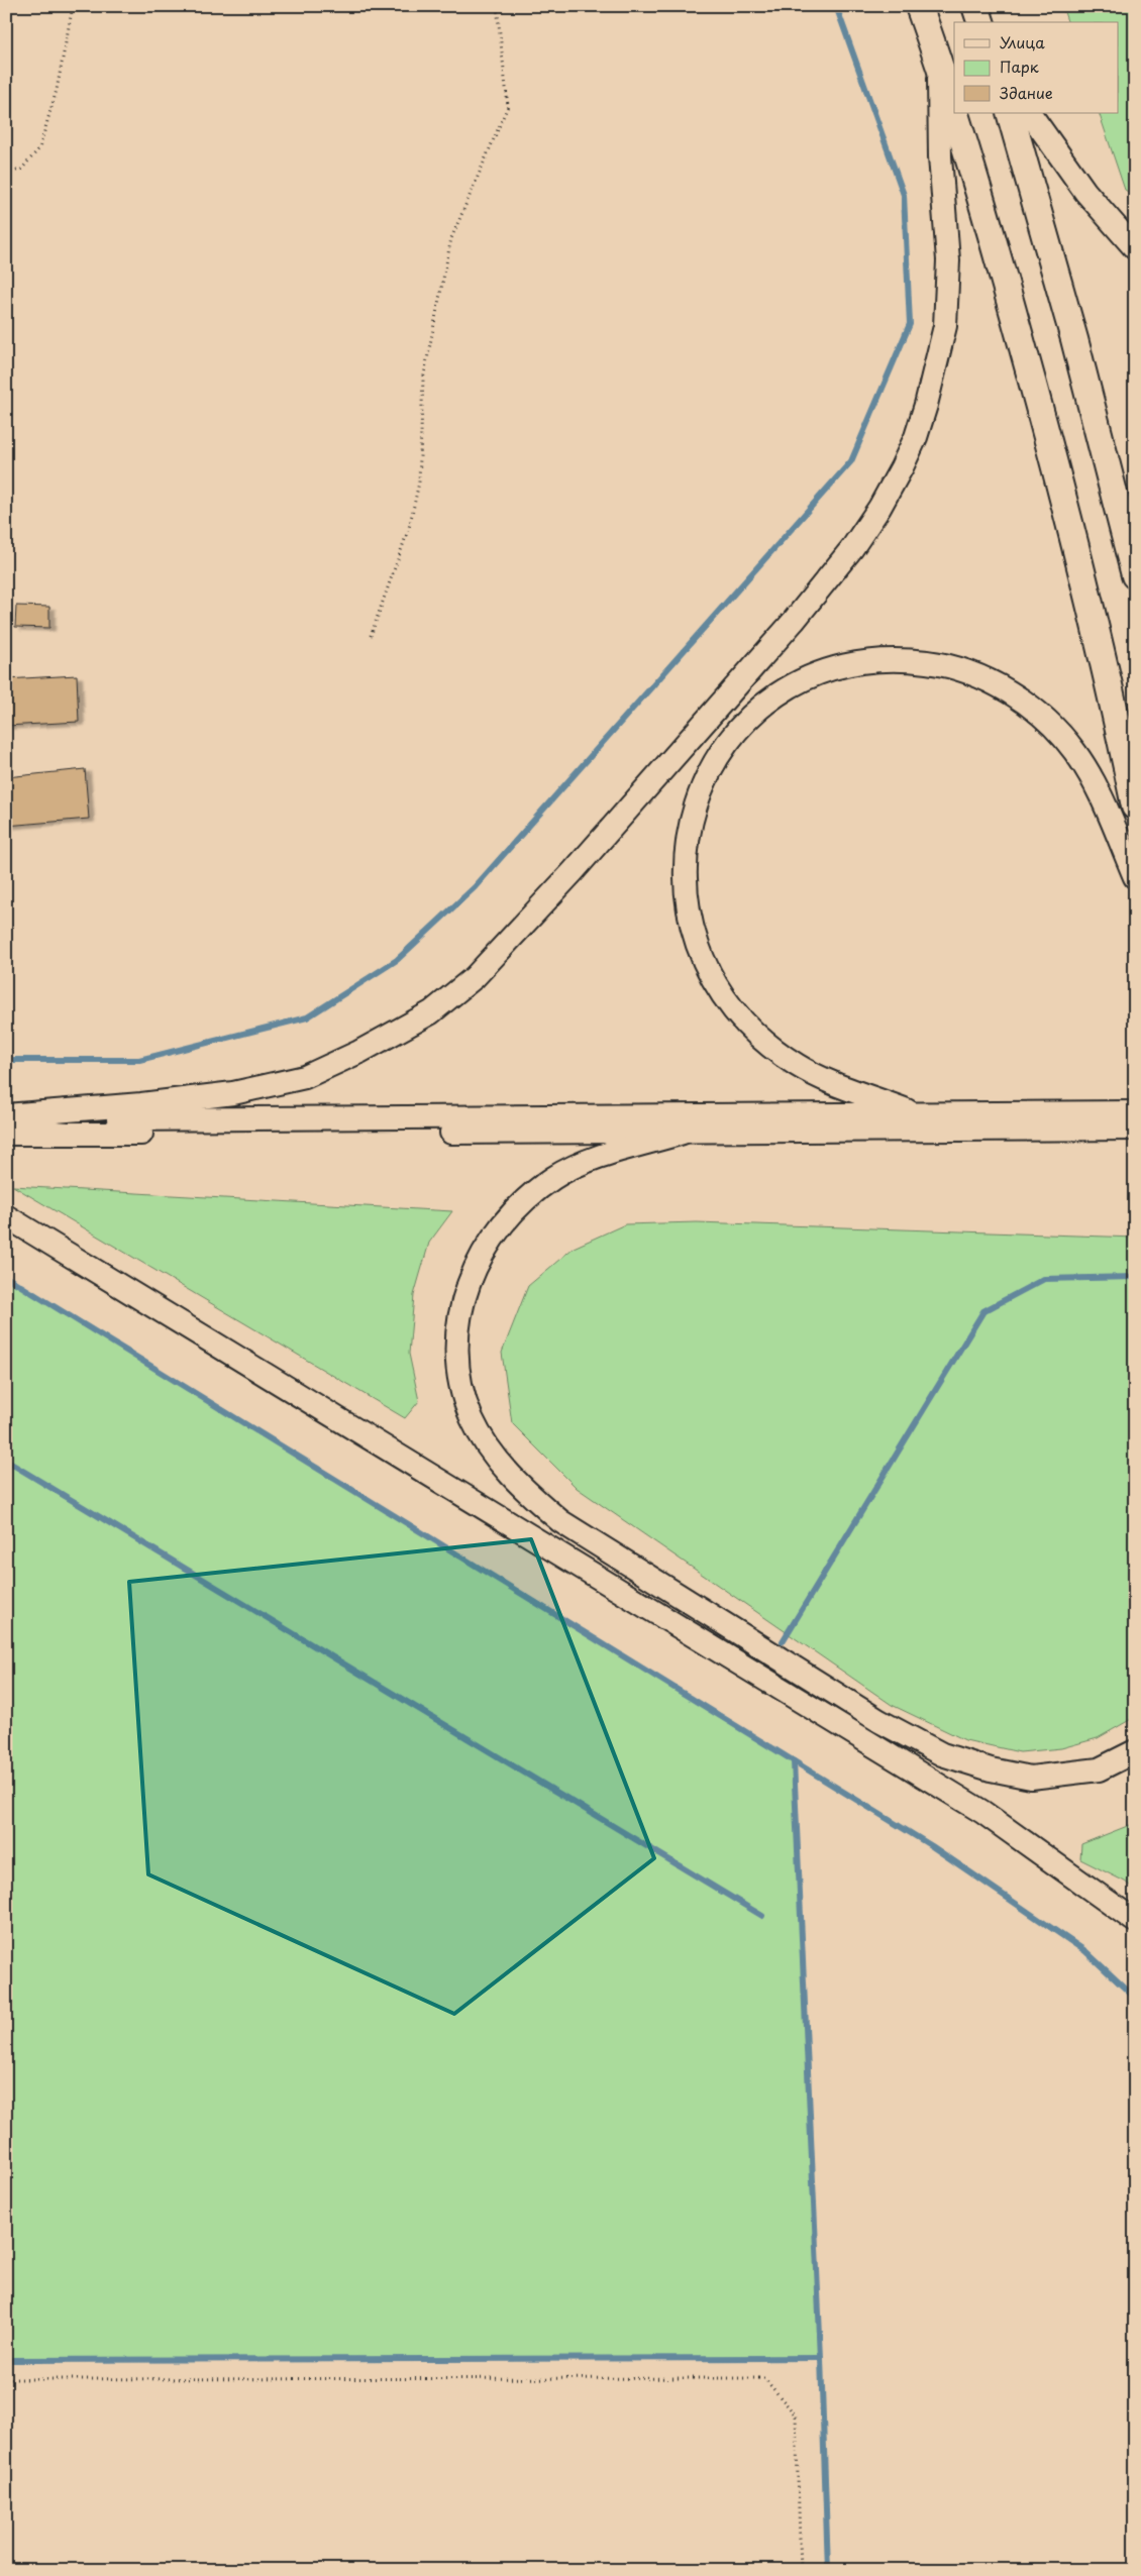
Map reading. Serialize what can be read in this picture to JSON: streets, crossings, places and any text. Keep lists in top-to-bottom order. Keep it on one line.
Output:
{"legend":["Улица","Парк","Здание"]}
